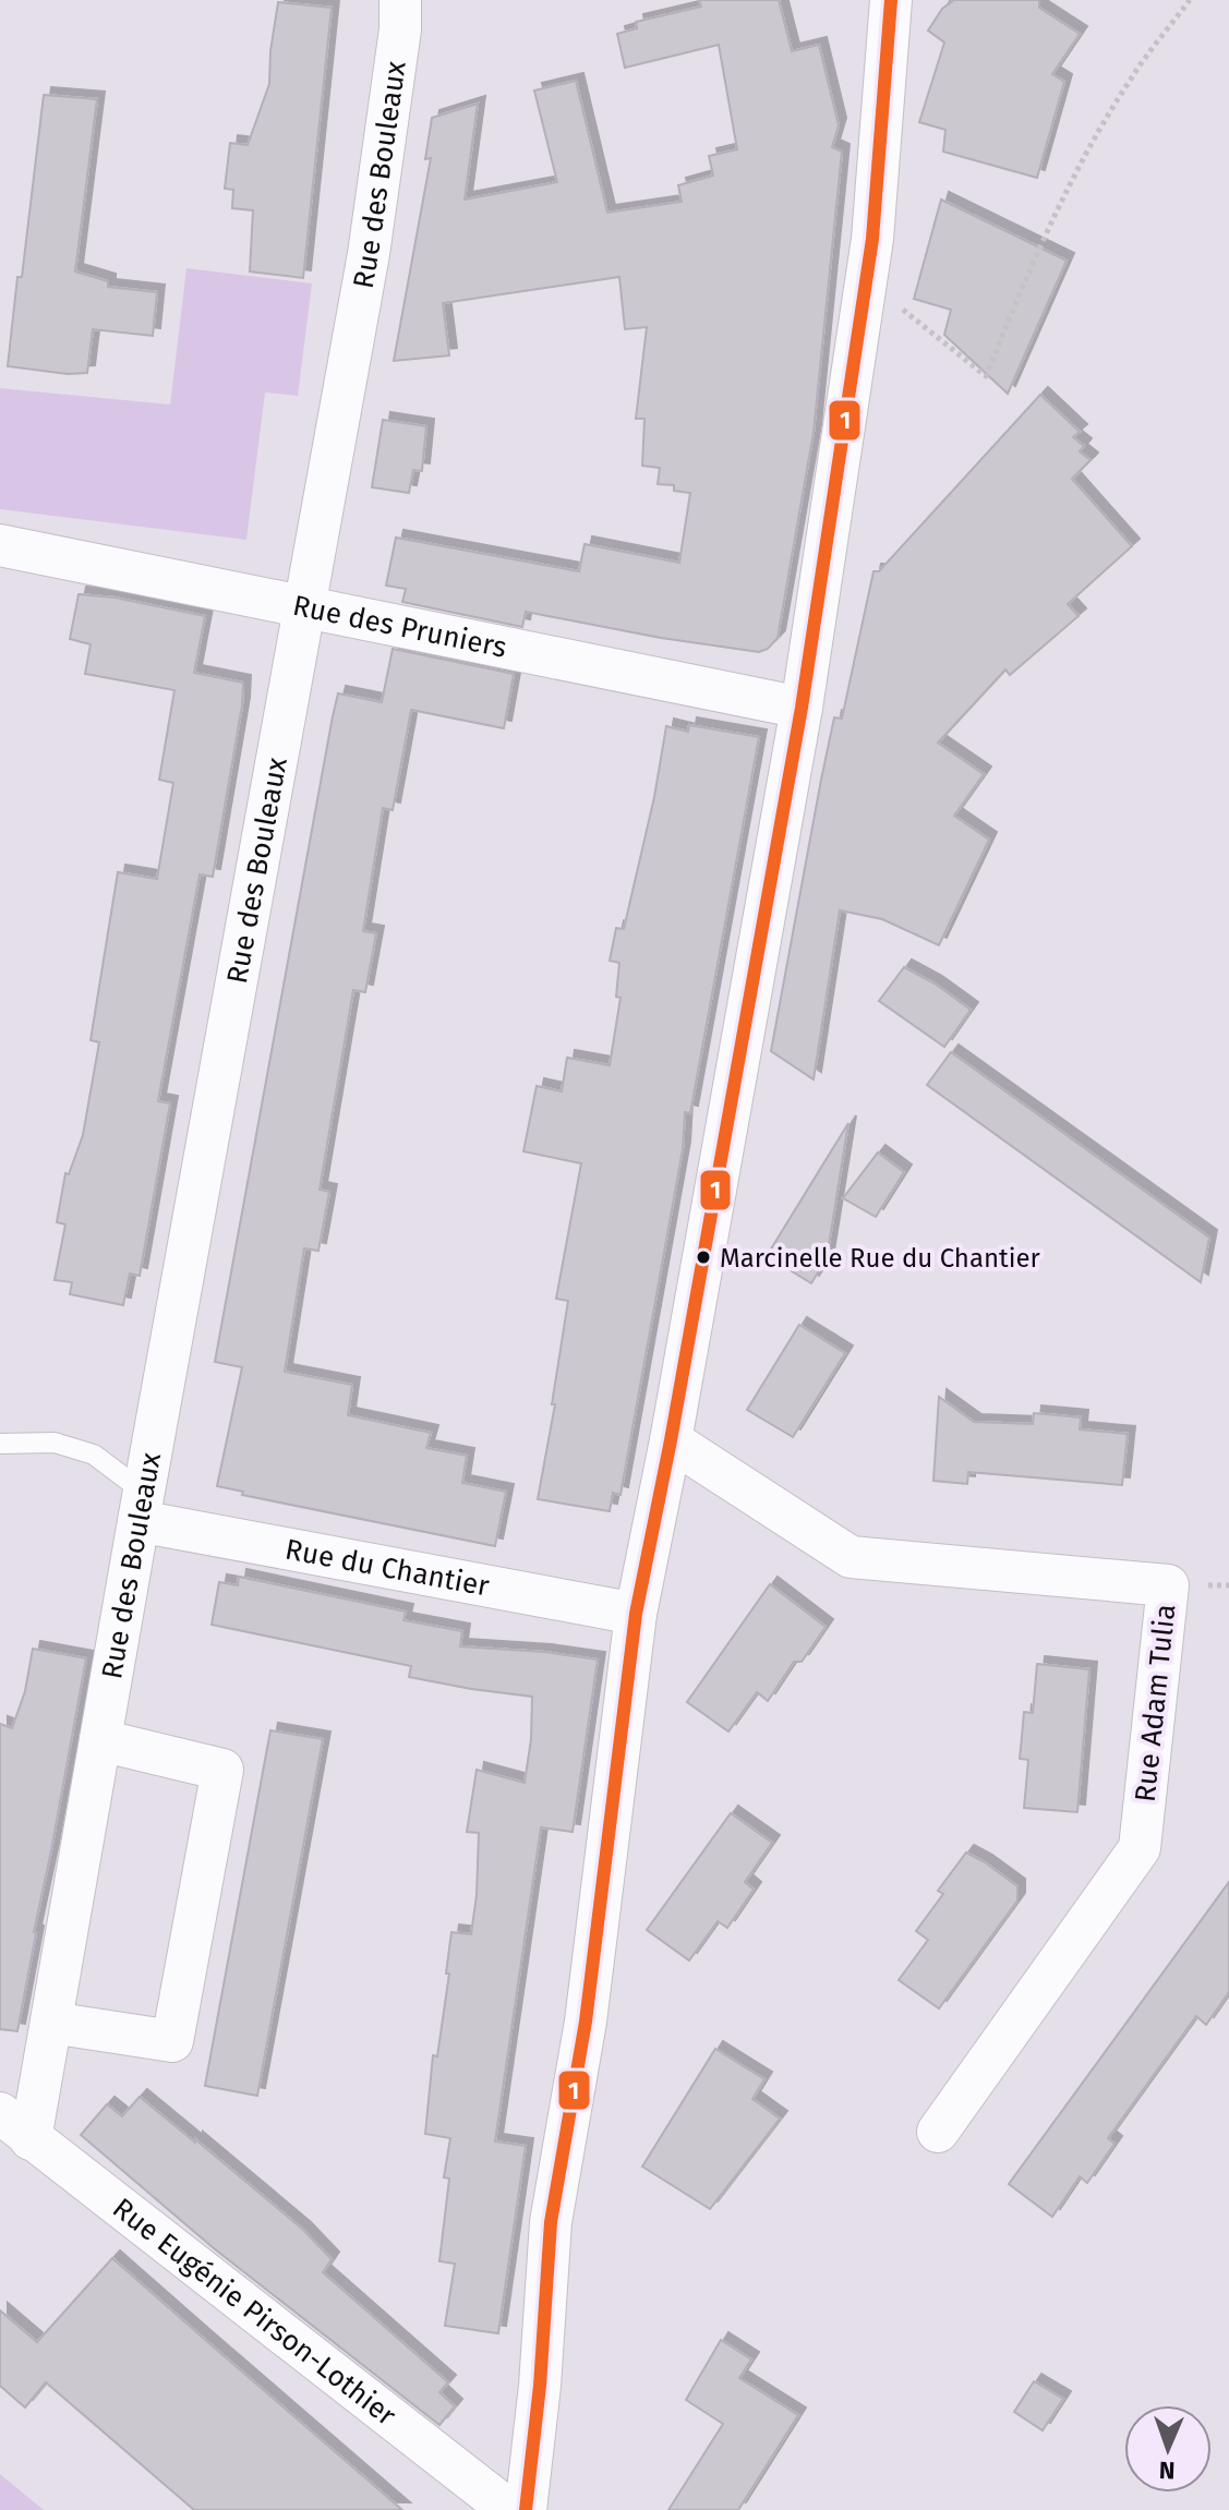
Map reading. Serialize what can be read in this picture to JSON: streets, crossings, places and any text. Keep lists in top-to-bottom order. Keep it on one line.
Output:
{"streets":{"street":["Rue des Bouleaux","Rue des Pruniers","Rue du Chantier","Rue Adam Tulia","Rue Eugénie Pirson-Lothier"]},"crossings":[["Rue des Bouleaux","Rue des Pruniers"],["Rue des Bouleaux","Rue du Chantier"],["Rue des Bouleaux","Rue Eugénie Pirson-Lothier"]],"places":["Marcinelle Rue du Chantier"],"lines":["transit line 1"],"north":"bottom"}
